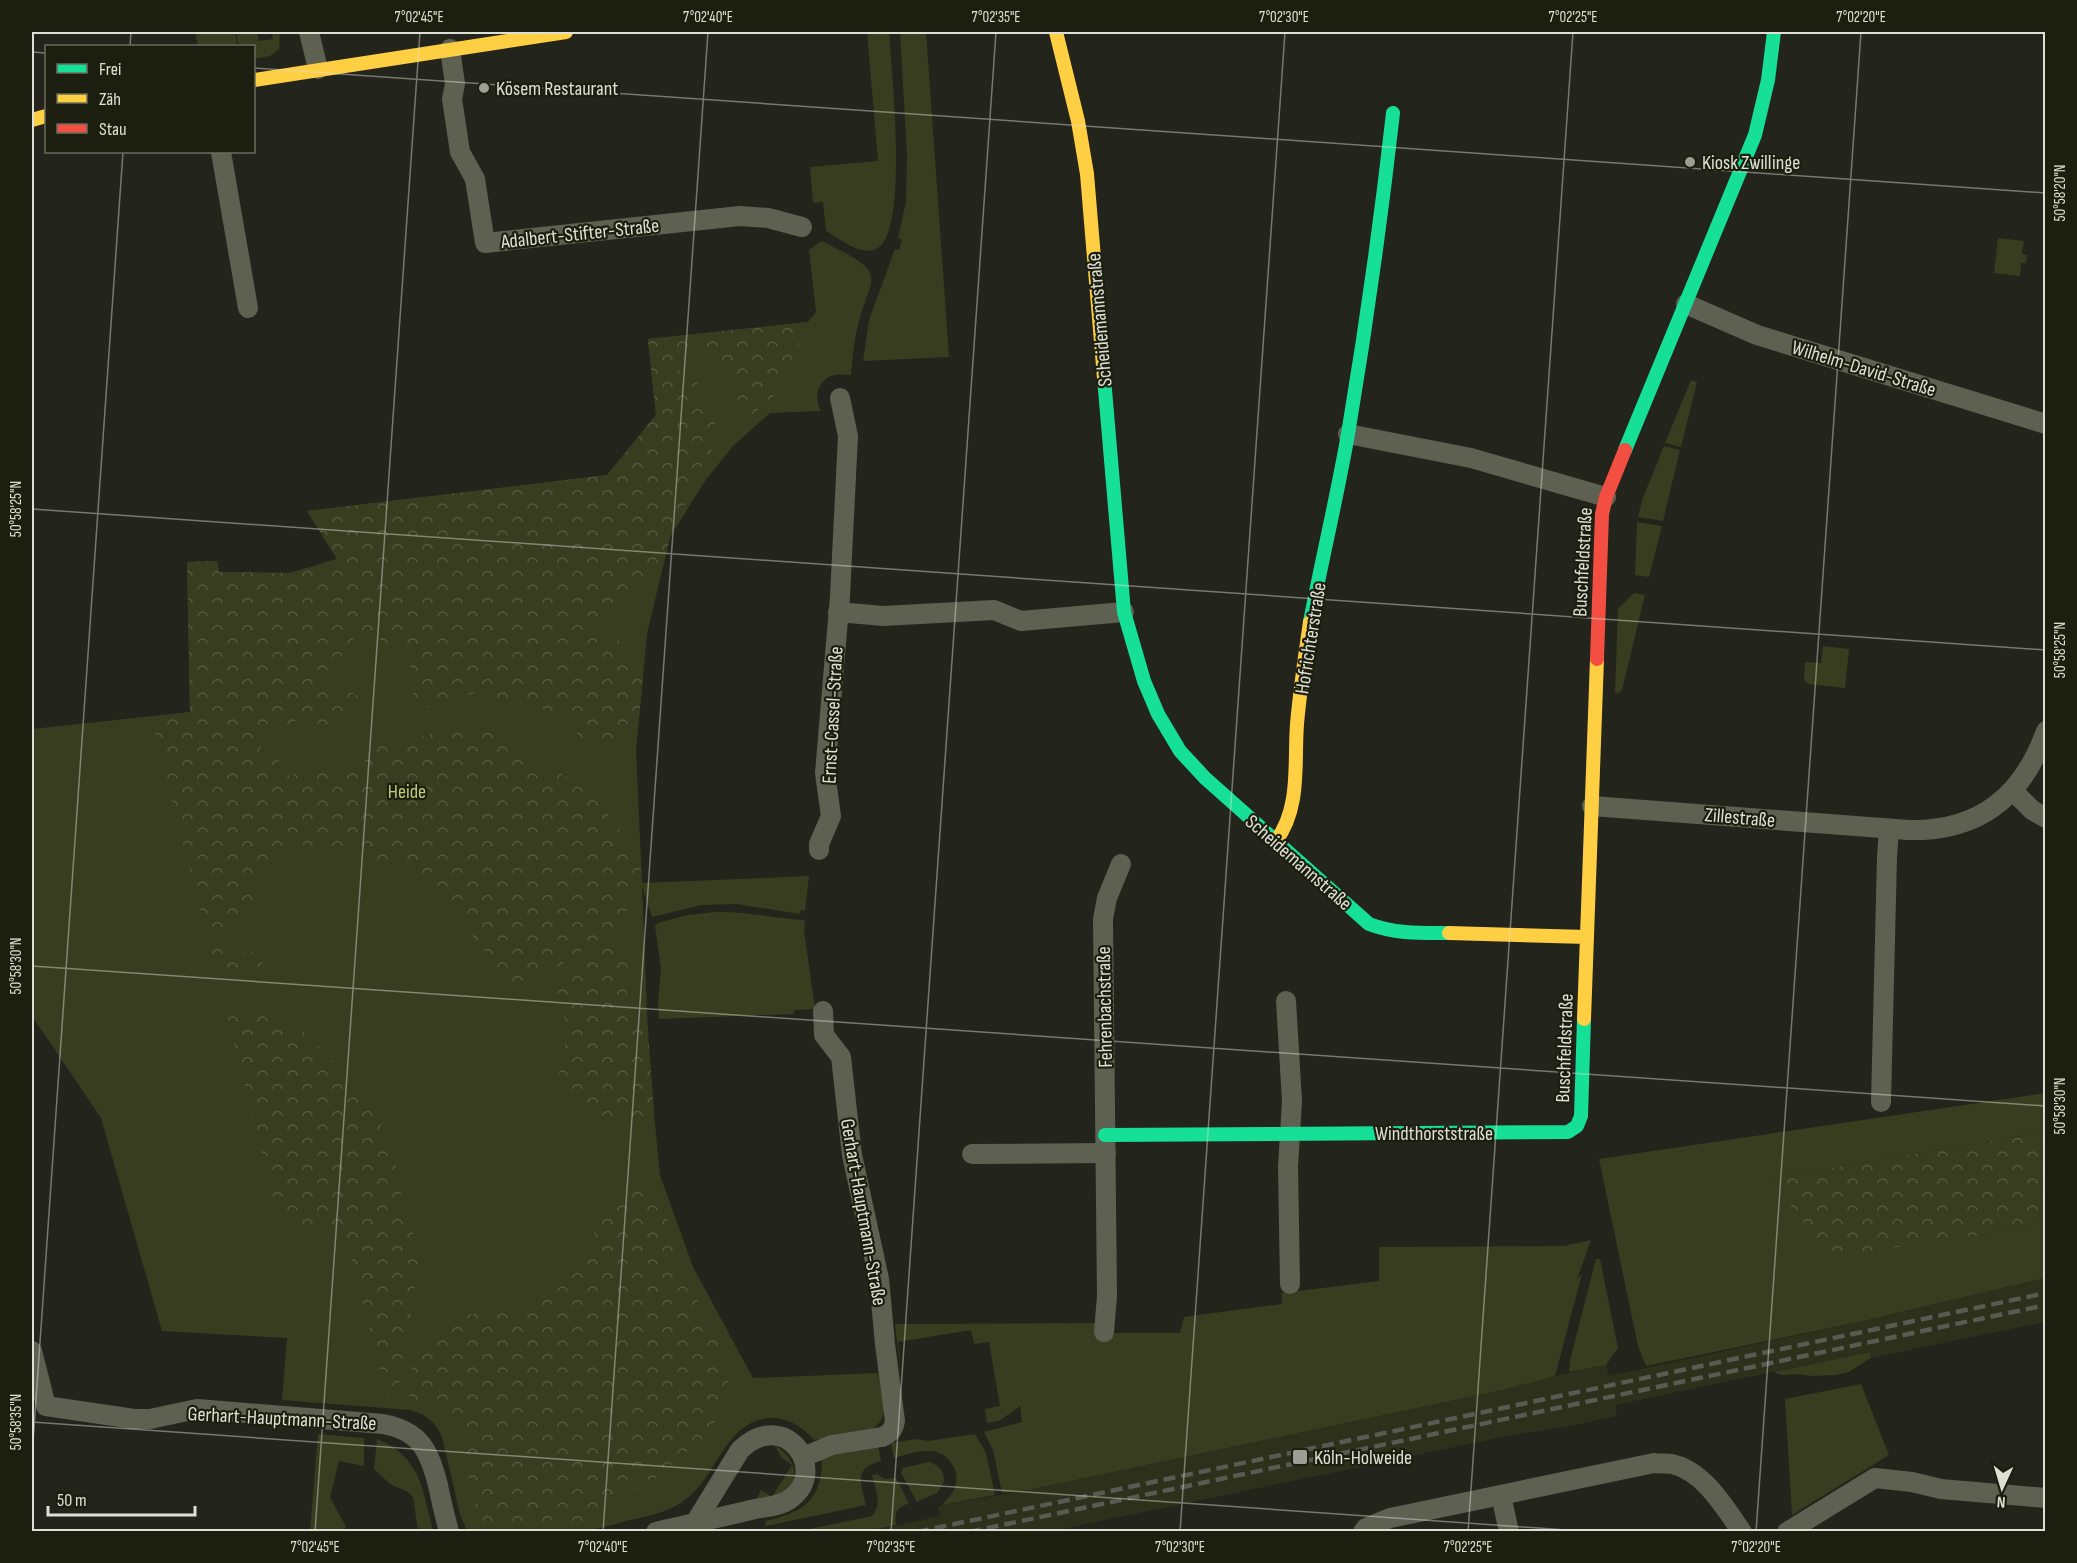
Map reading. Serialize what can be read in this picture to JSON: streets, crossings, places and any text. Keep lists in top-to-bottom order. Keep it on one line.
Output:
{"streets":{"street":["Adalbert-Stifter-Straße","Scheidemannstraße","Wilhelm-David-Straße","Buschfeldstraße","Hofrichterstraße","Ernst-Cassel-Straße","Zillestraße","Fehrenbachstraße","Windthorststraße","Gerhart-Hauptmann-Straße"]},"crossings":[["Scheidemannstraße","Buschfeldstraße"],["Scheidemannstraße","Hofrichterstraße"],["Wilhelm-David-Straße","Buschfeldstraße"],["Buschfeldstraße","Zillestraße"],["Buschfeldstraße","Windthorststraße"],["Fehrenbachstraße","Windthorststraße"]],"parks":["Heide"],"places":{"other":["Kösem Restaurant","Kiosk Zwillinge"],"transit":["Köln-Holweide"]},"legend":["Frei","Zäh","Stau"],"scale_bar":"50 m","north":"bottom","coordinates":["7°02'45\"E","7°02'40\"E","7°02'35\"E","7°02'30\"E","7°02'25\"E","7°02'20\"E","50°58'20\"N","50°58'25\"N","50°58'30\"N","50°58'35\"N"]}
